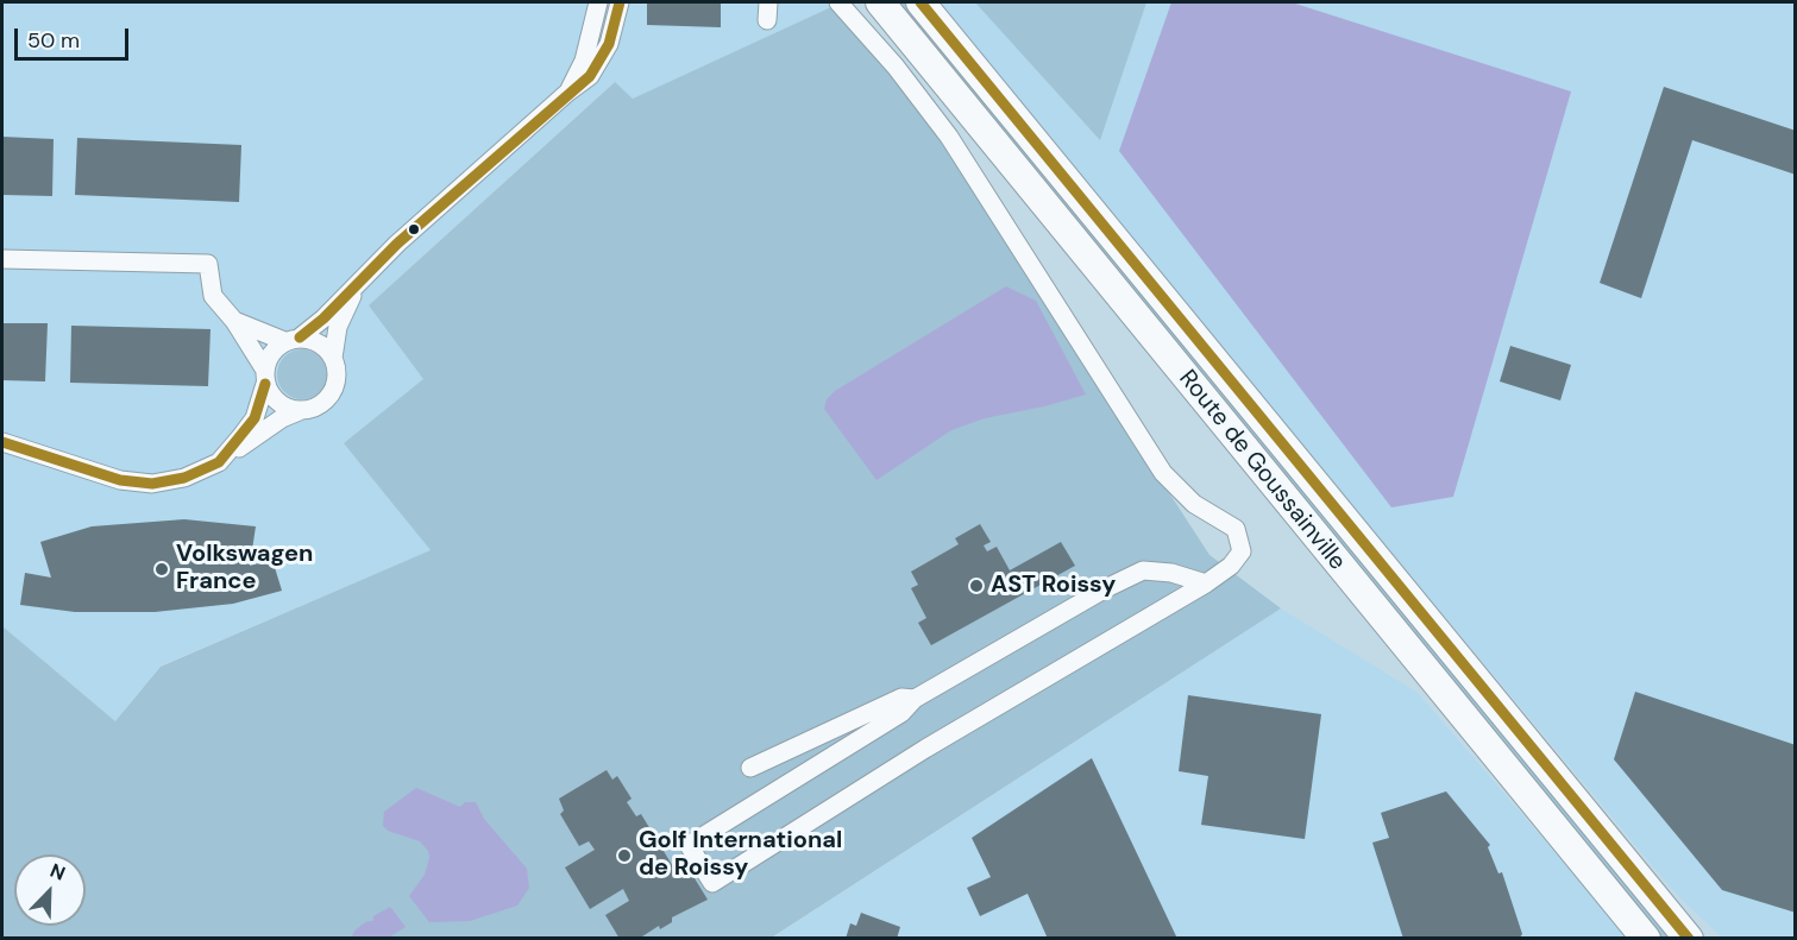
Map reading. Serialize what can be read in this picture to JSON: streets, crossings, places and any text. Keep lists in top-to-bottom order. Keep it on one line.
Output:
{"streets":{"main road":["Route de Goussainville"]},"places":["Volkswagen France","AST Roissy","Golf International de Roissy"],"scale_bar":"50 m","north":"top right"}
